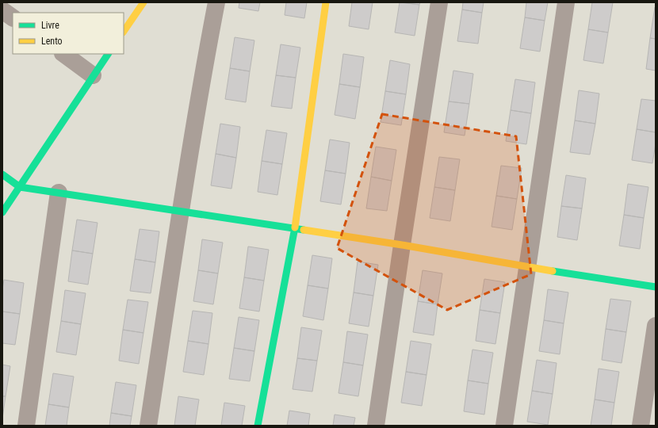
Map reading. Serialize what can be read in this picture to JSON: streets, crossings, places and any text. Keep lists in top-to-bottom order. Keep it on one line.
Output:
{"legend":["Livre","Lento"]}
